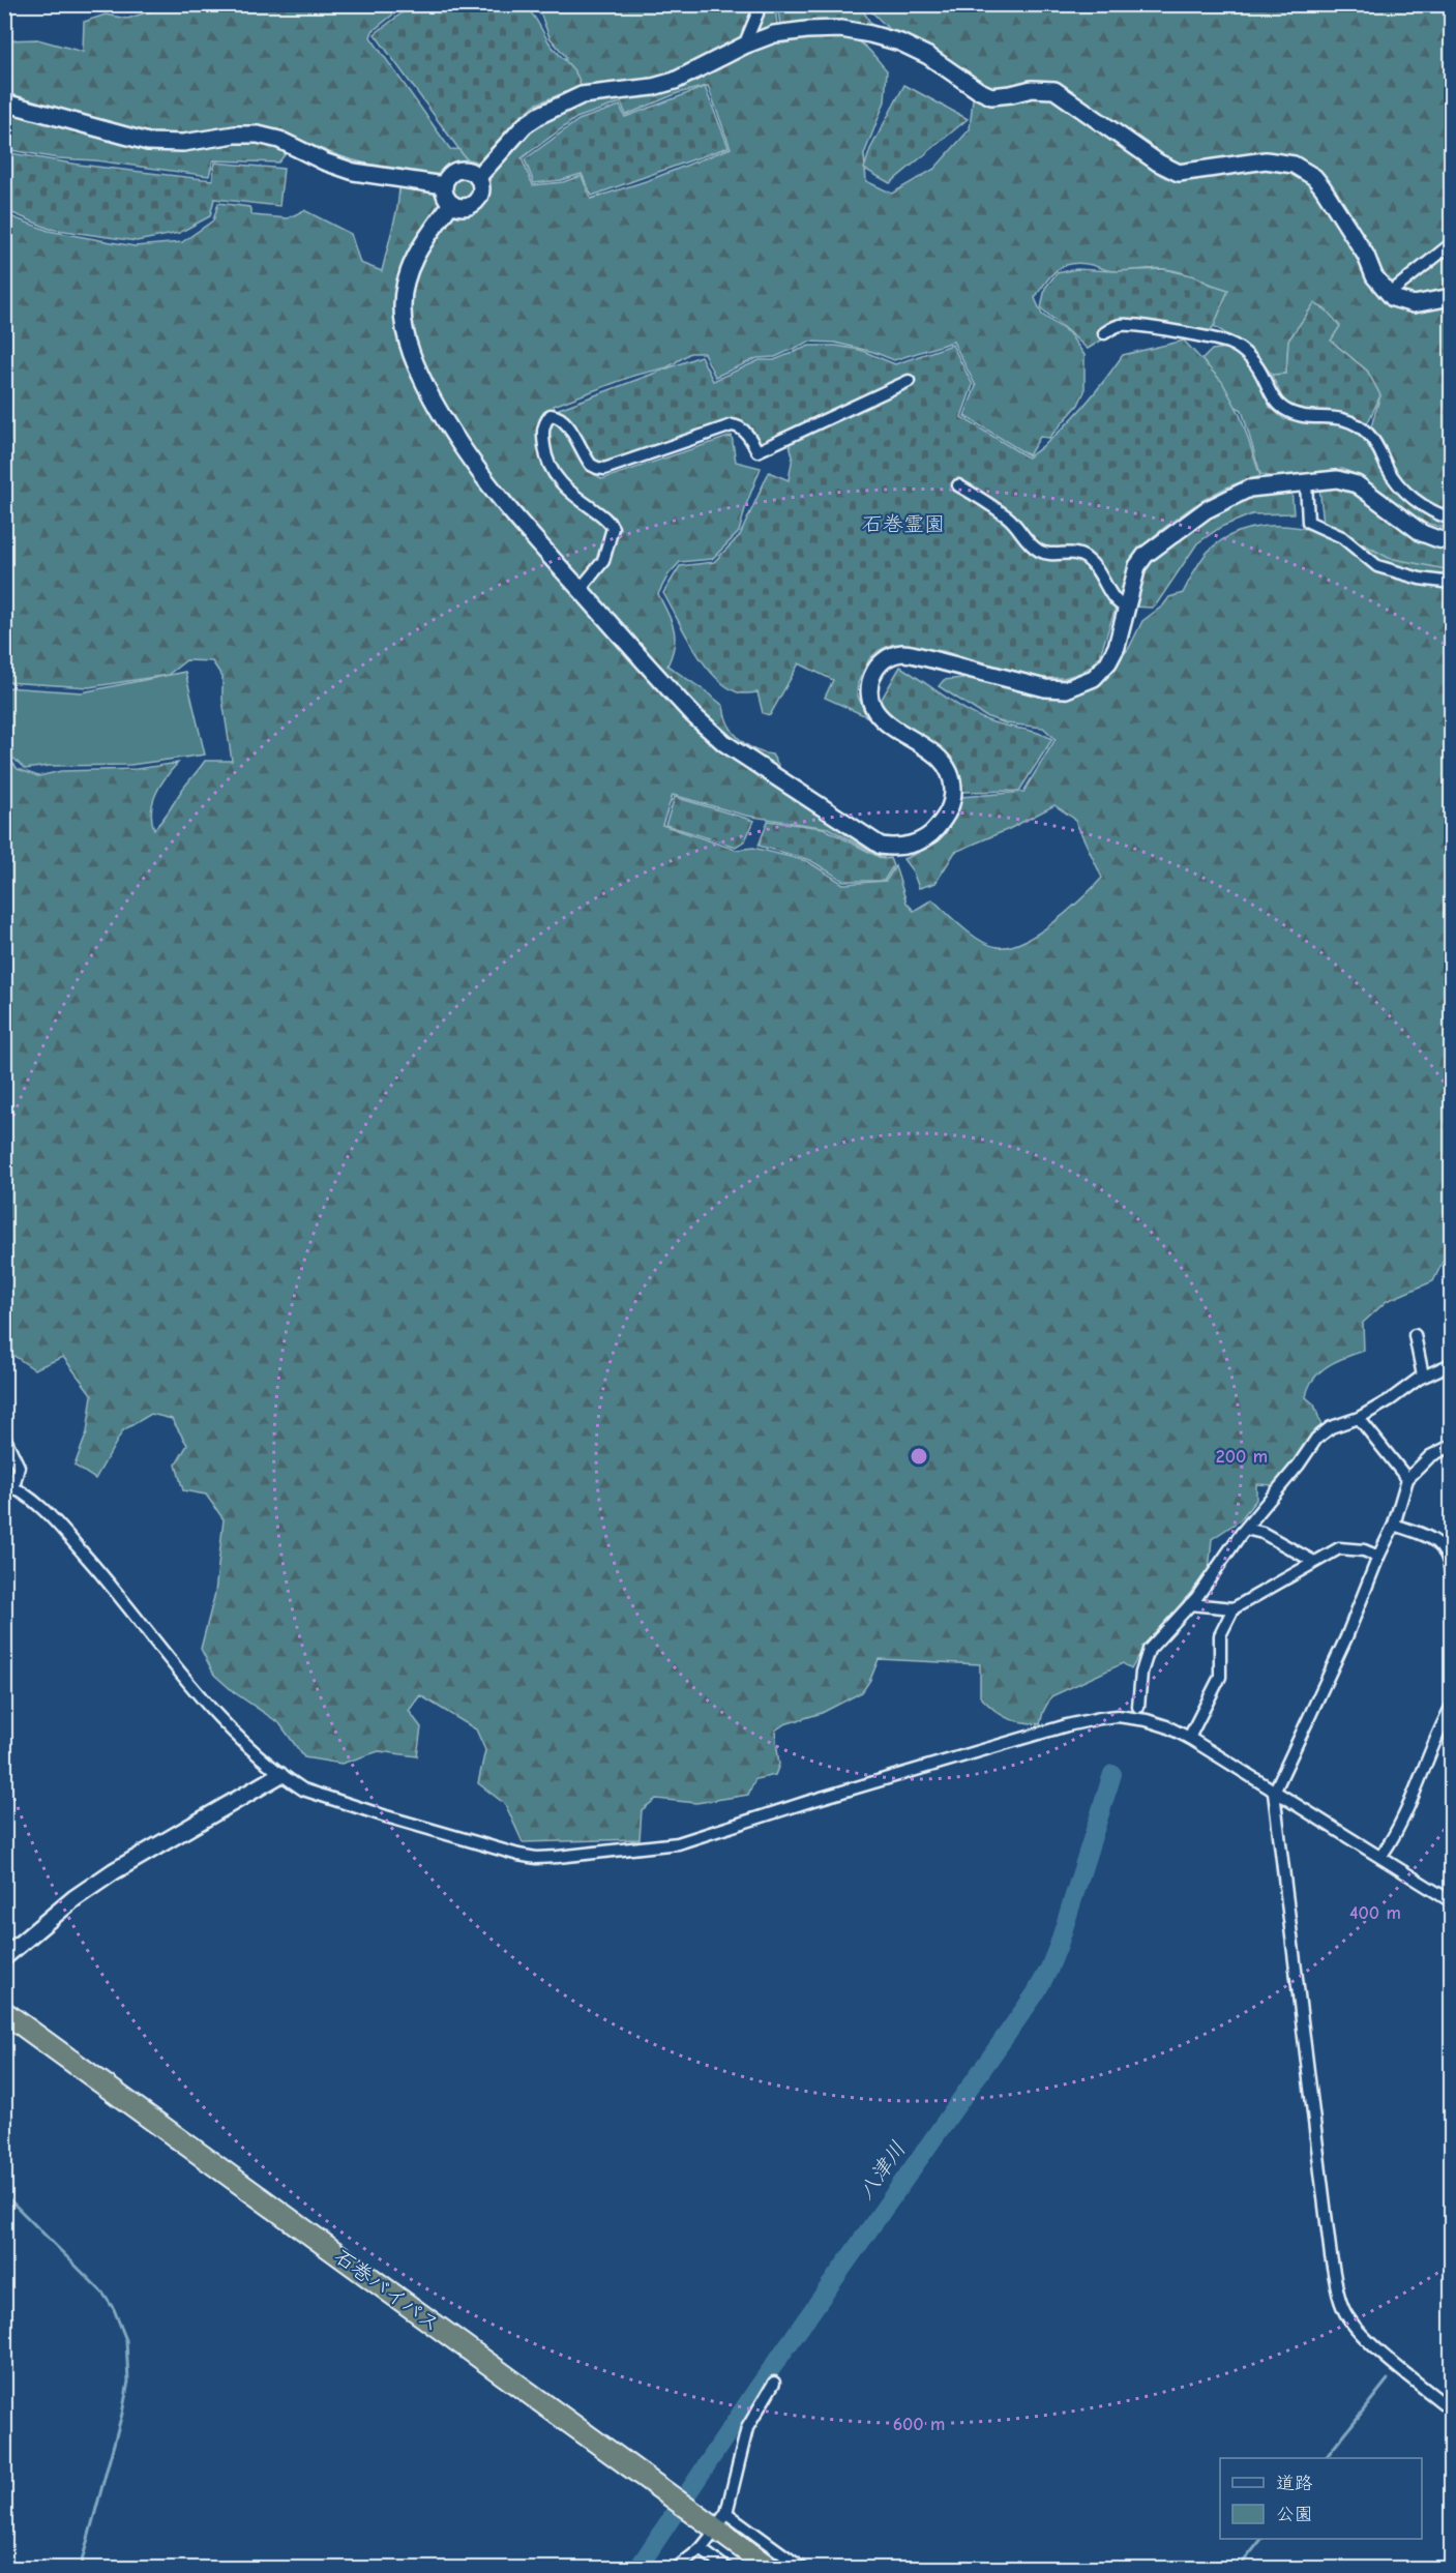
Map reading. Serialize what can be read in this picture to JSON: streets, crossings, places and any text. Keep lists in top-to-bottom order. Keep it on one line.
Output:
{"streets":{"highway":["石巻バイパス"]},"water":["八津川"],"parks":["石巻霊園"],"legend":["道路","公園"],"rings":["200 m","400 m","600 m"]}
